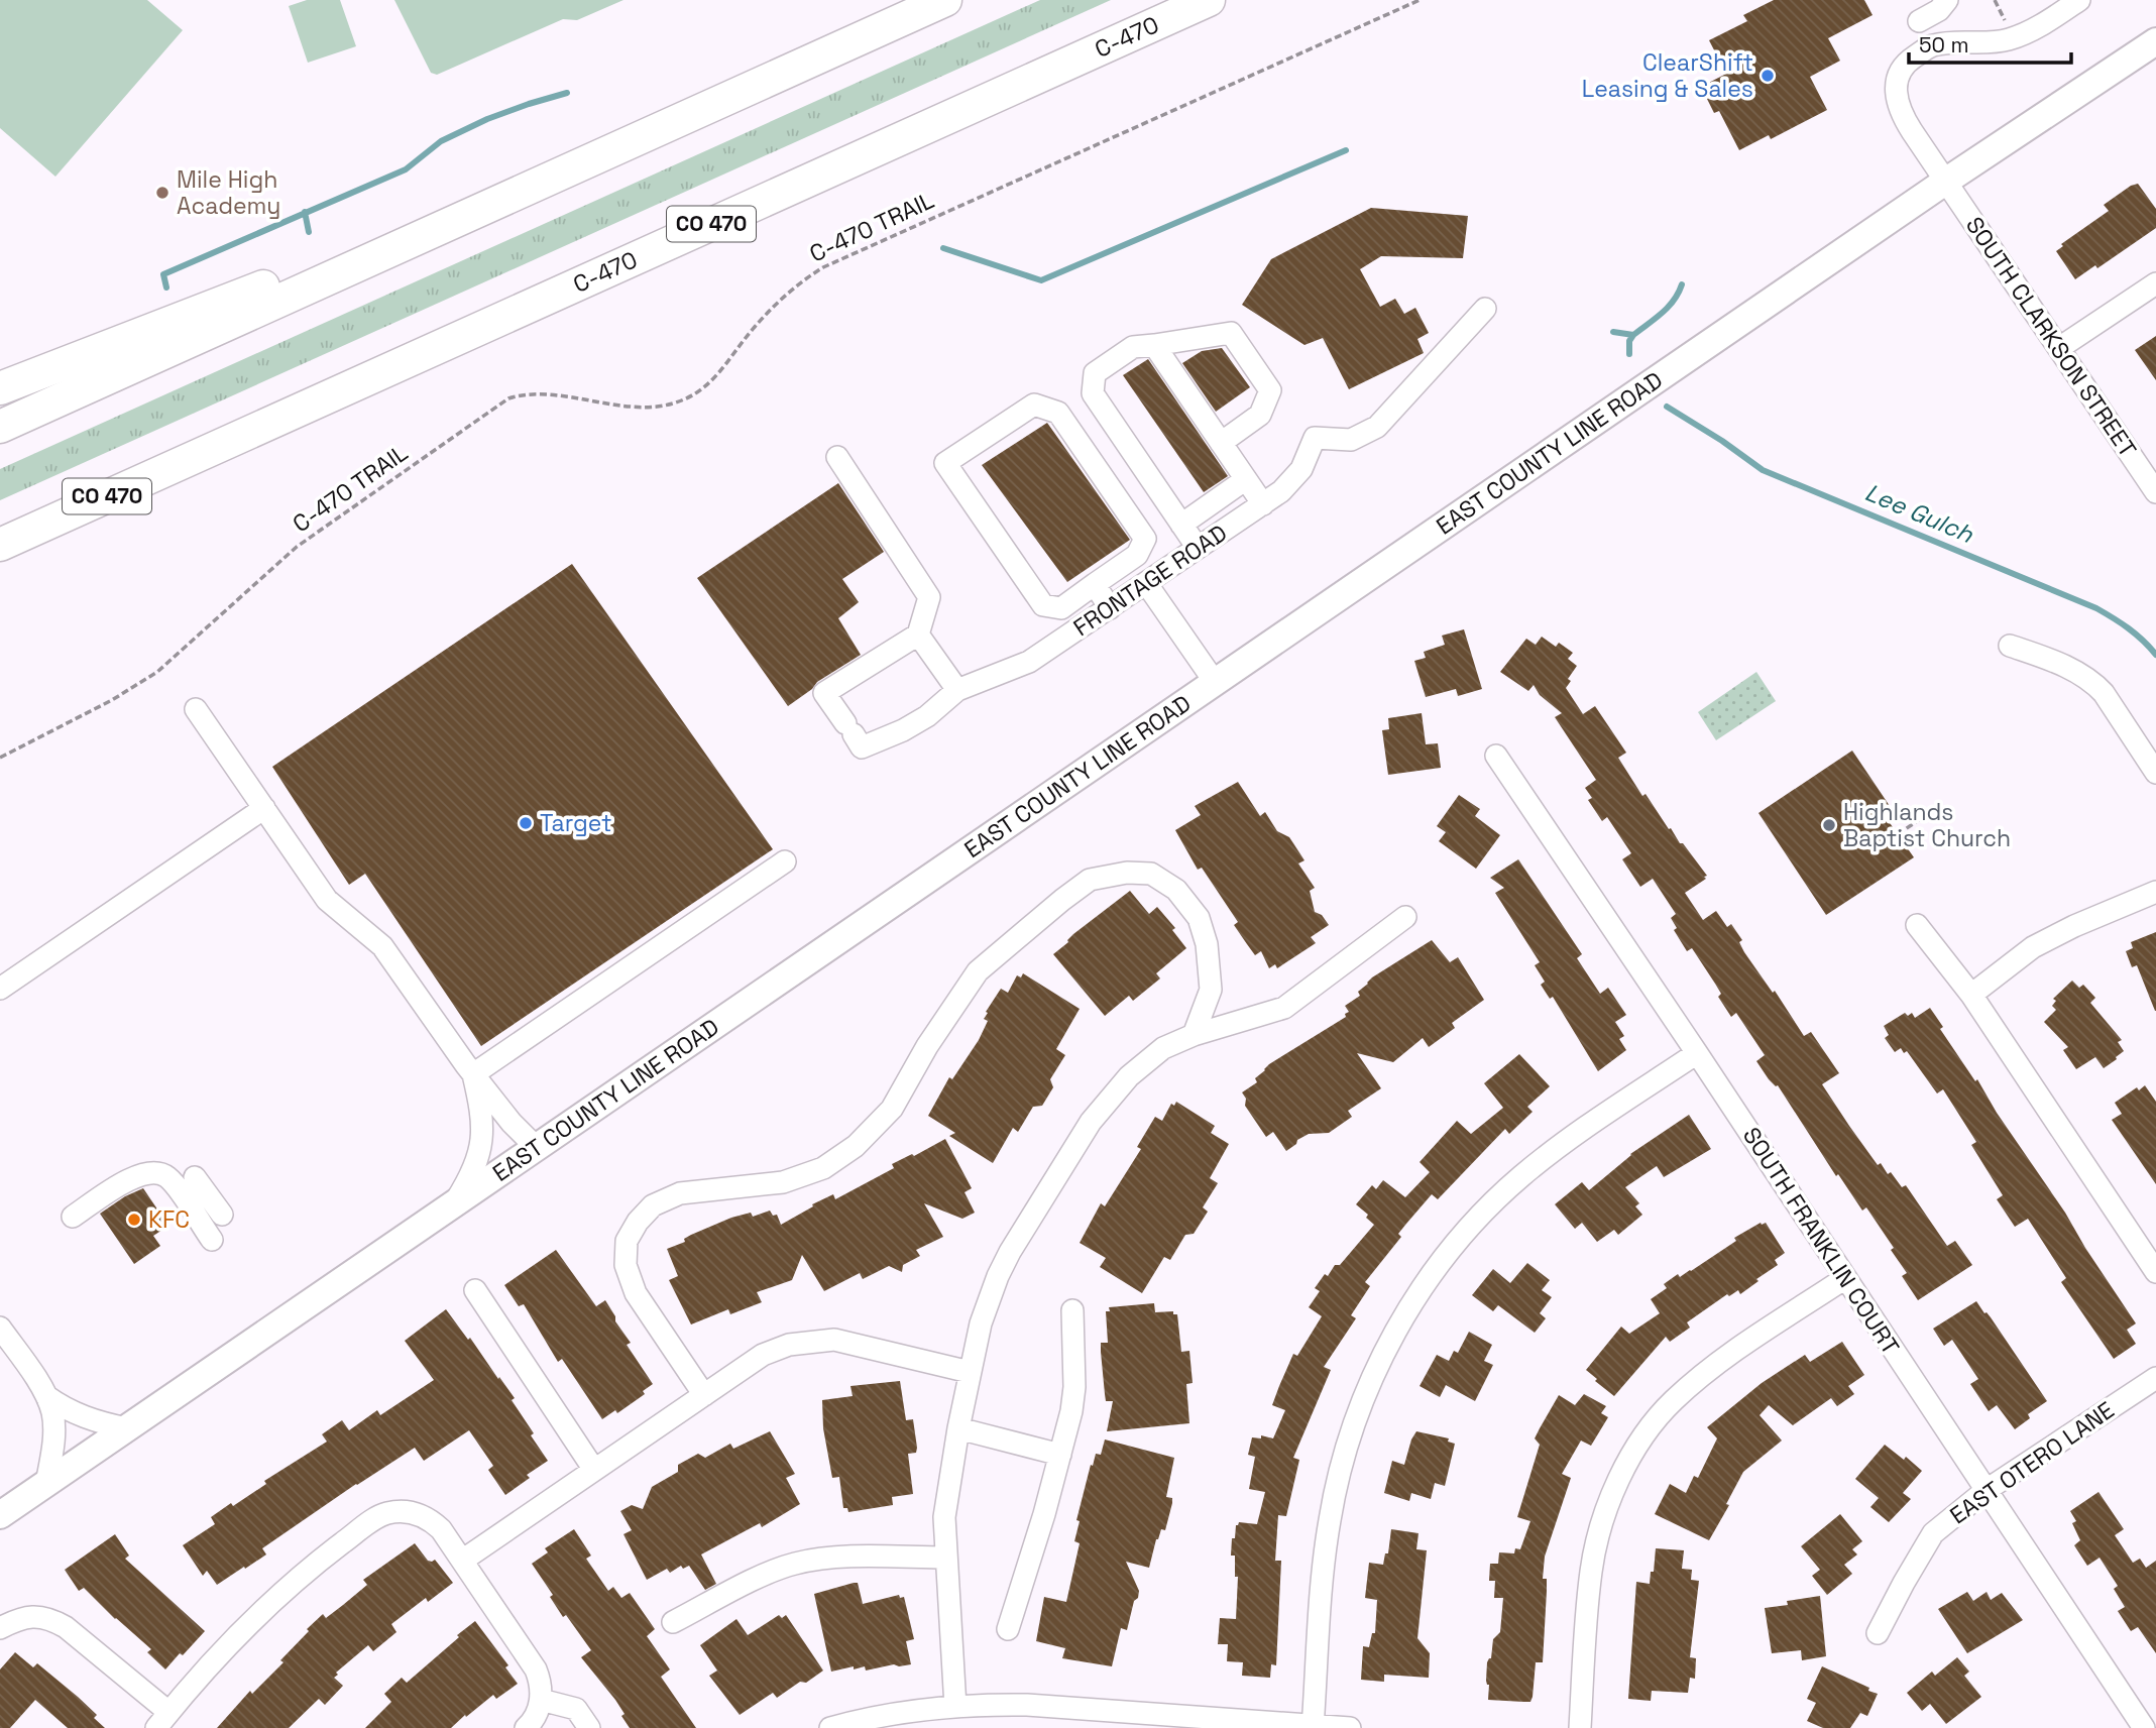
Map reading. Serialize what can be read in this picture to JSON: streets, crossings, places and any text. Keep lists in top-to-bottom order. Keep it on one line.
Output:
{"streets":{"highway":["C-470","CO 470"],"main road":["EAST COUNTY LINE ROAD"],"street":["SOUTH CLARKSON STREET","FRONTAGE ROAD","SOUTH FRANKLIN COURT","EAST OTERO LANE"],"path":["C-470 TRAIL"]},"crossings":[["SOUTH CLARKSON STREET","EAST COUNTY LINE ROAD"],["SOUTH FRANKLIN COURT","EAST OTERO LANE"]],"water":["Lee Gulch"],"places":["ClearShift Leasing & Sales","Mile High Academy","Target","Highlands Baptist Church","KFC"],"scale_bar":"50 m"}
